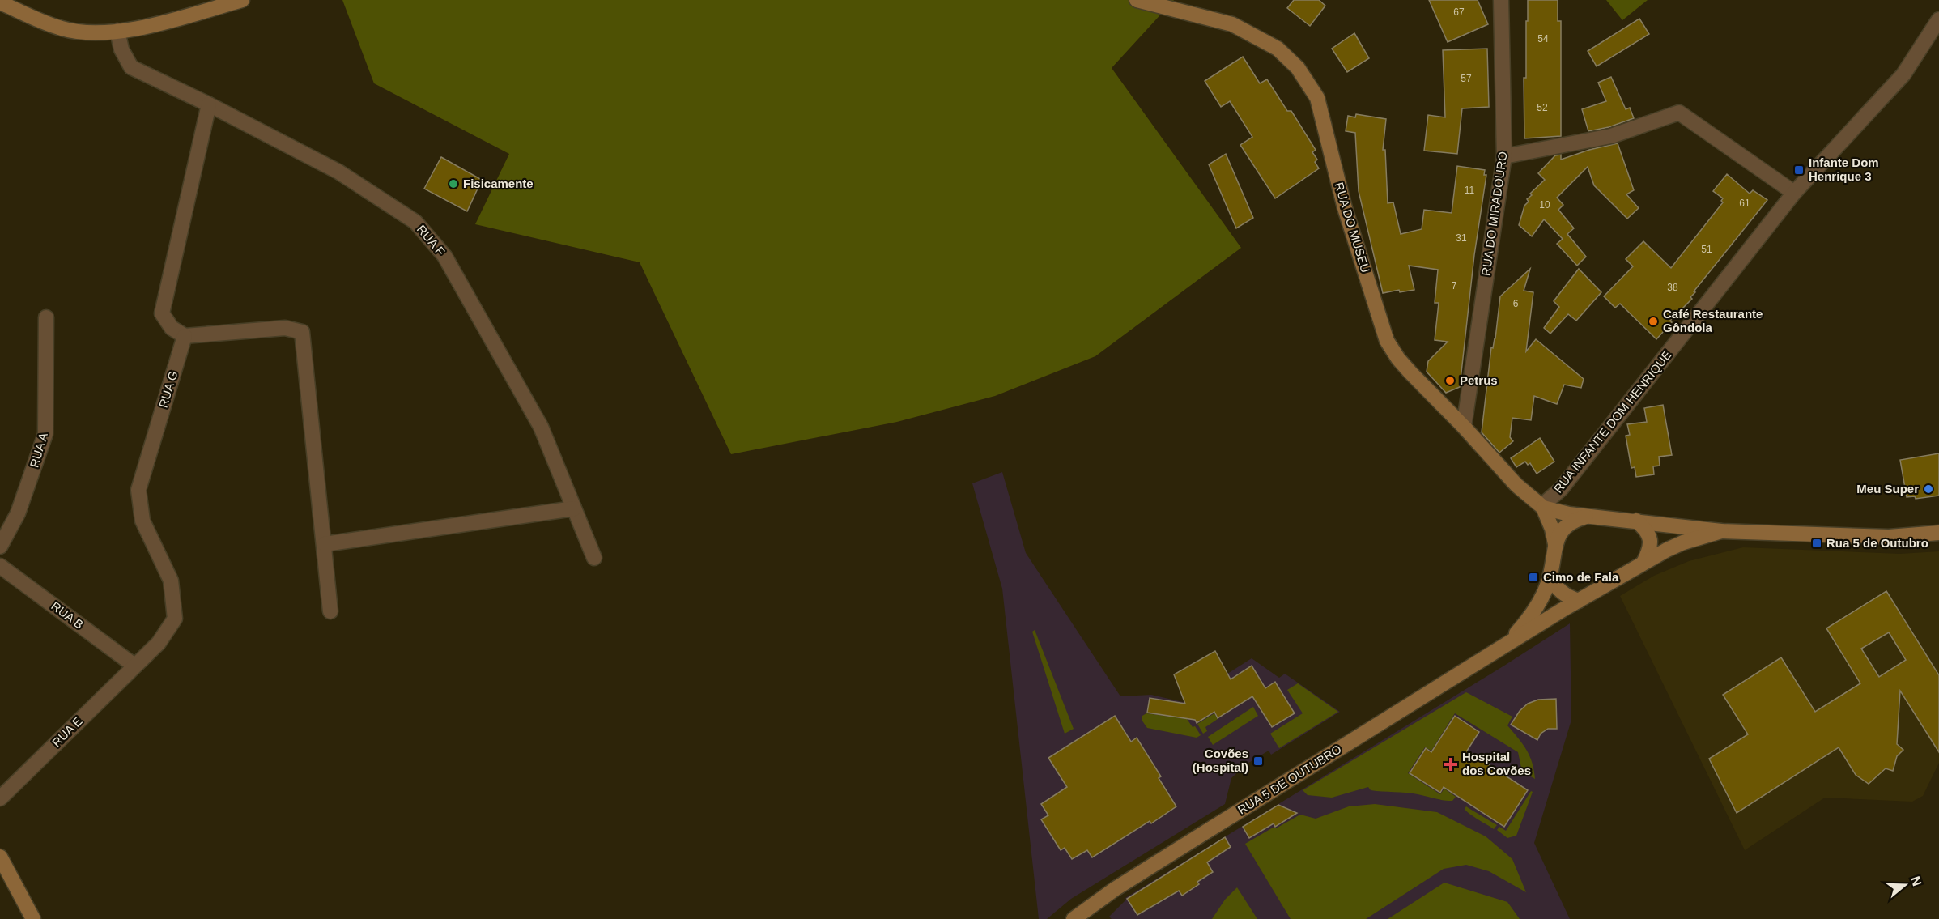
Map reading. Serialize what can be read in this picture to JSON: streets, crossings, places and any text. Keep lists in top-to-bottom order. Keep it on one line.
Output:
{"streets":{"street":["RUA DO MIRADOURO","RUA DO MUSEU","RUA F","RUA G","RUA INFANTE DOM HENRIQUE","RUA A","RUA B","RUA E","RUA 5 DE OUTUBRO"]},"crossings":[["RUA DO MIRADOURO","RUA DO MUSEU"],["RUA DO MUSEU","RUA INFANTE DOM HENRIQUE"],["RUA G","RUA B"],["RUA G","RUA E"],["RUA B","RUA E"]],"places":{"transit":["Infante Dom Henrique 3","Rua 5 de Outubro","Cimo de Fala","Covões (Hospital)"],"other":["Fisicamente","Café Restaurante Gôndola","Petrus","Meu Super"],"health":["Hospital dos Covões"]},"house_numbers":["67","54","57","52","11","61","10","31","51","7","38","6"],"north":"right"}
